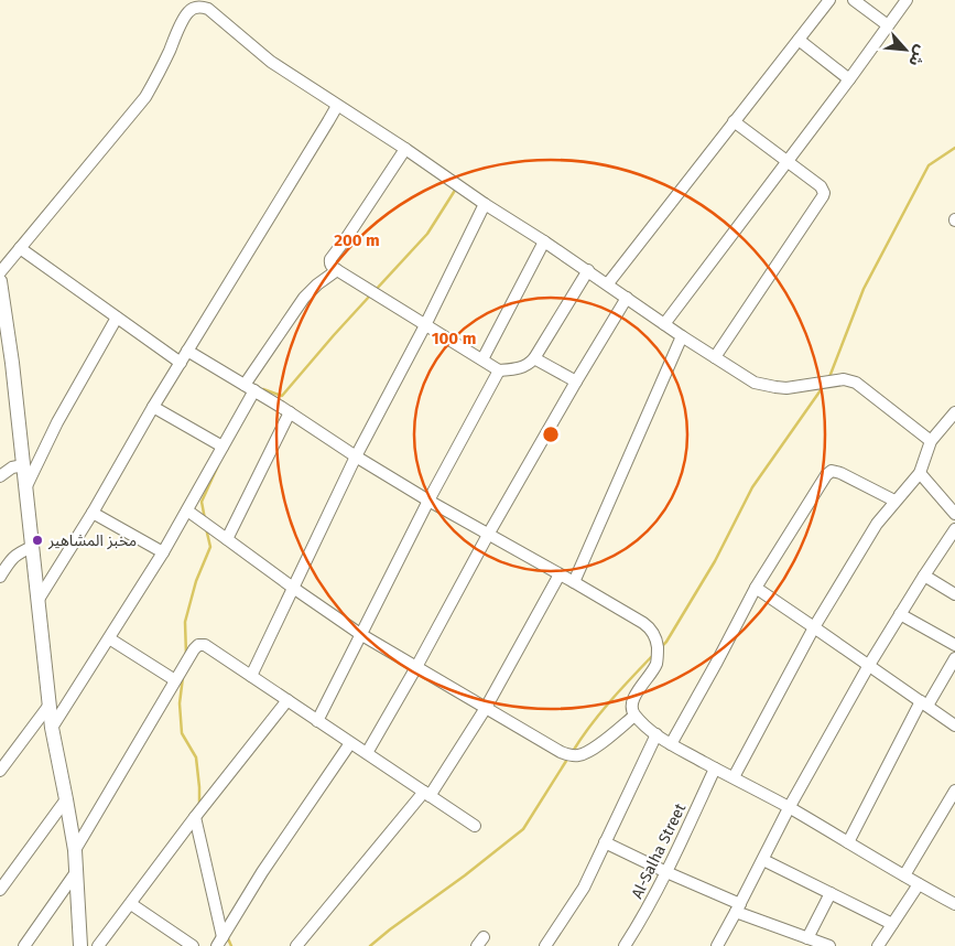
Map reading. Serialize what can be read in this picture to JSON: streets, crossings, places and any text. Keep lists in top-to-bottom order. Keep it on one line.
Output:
{"streets":{"street":["Al-Salha Street"]},"places":["مخبز المشاهير"],"north":"bottom right","rings":["200 m","100 m"]}
